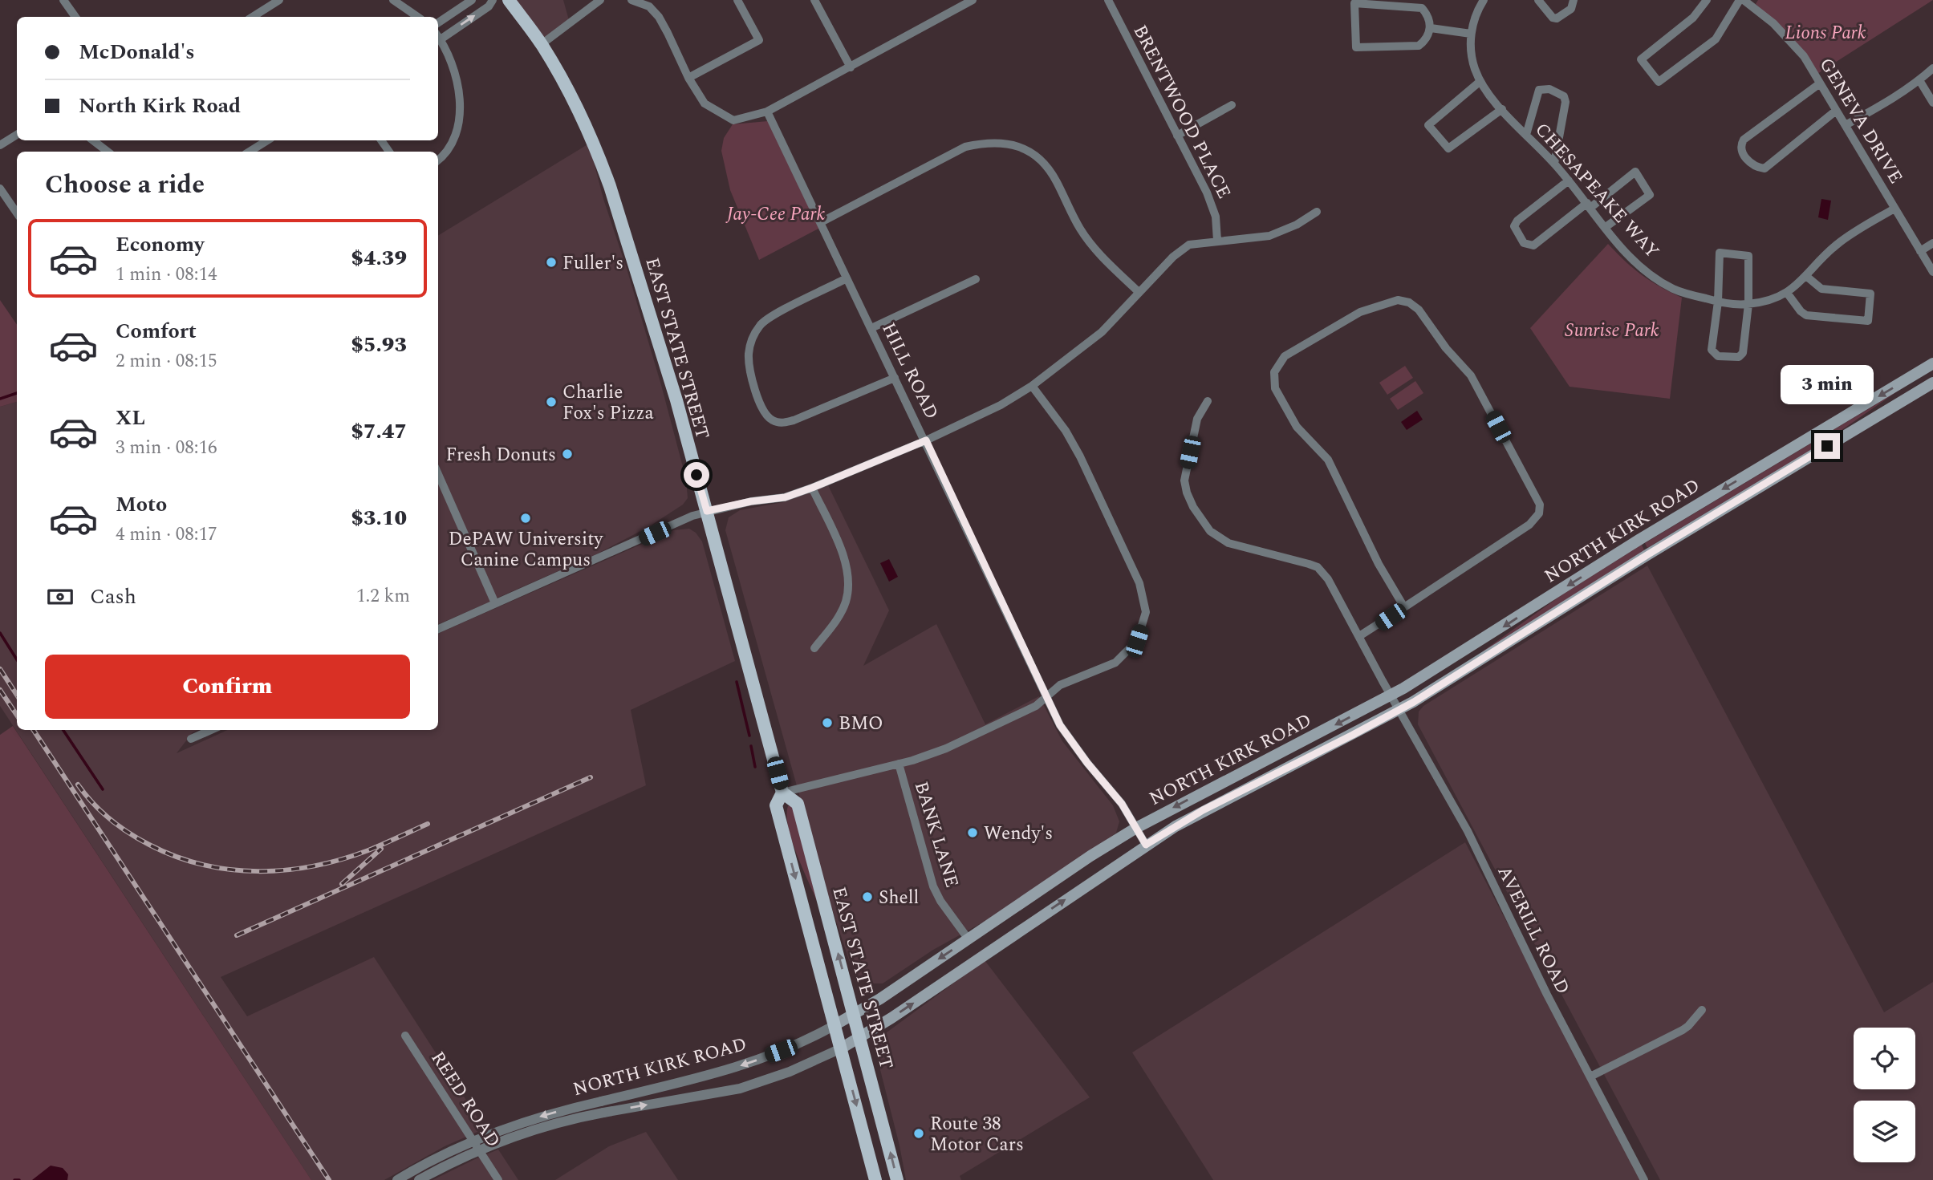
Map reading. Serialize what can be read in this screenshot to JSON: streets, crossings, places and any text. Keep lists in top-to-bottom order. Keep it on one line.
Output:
{"streets":{"main road":["EAST STATE STREET","NORTH KIRK ROAD"],"street":["BRENTWOOD PLACE","GENEVA DRIVE","CHESAPEAKE WAY","HILL ROAD","BANK LANE","AVERILL ROAD","REED ROAD"]},"crossings":[["GENEVA DRIVE","CHESAPEAKE WAY"],["EAST STATE STREET","NORTH KIRK ROAD"],["HILL ROAD","NORTH KIRK ROAD"],["NORTH KIRK ROAD","BANK LANE"],["NORTH KIRK ROAD","AVERILL ROAD"]],"parks":["Lions Park","Jay-Cee Park","Sunrise Park"],"places":["Fuller's","Charlie Fox's Pizza","Fresh Donuts","DePAW University Canine Campus","BMO","Wendy's","Shell","Route 38 Motor Cars"],"page":{"banner":["McDonald's","North Kirk Road"],"heading":"Choose a ride","list":[{"name":"Economy","note":"1 min · 08:14","value":"$4.39"},{"name":"Comfort","note":"2 min · 08:15","value":"$5.93"},{"name":"XL","note":"3 min · 08:16","value":"$7.47"},{"name":"Moto","note":"4 min · 08:17","value":"$3.10"}],"bubble":"3 min","pay":["Cash","1.2 km"],"buttons":"Confirm"}}
